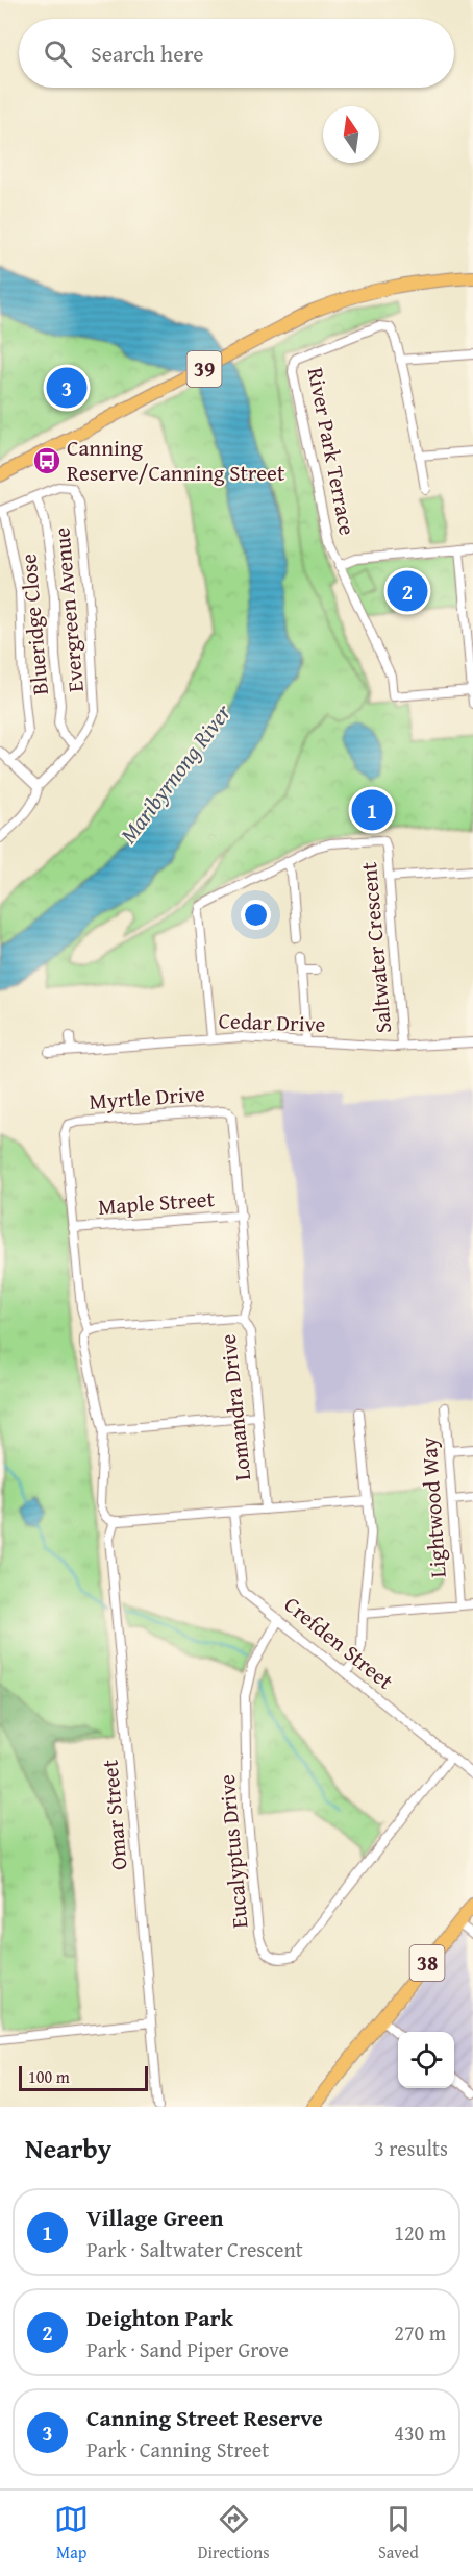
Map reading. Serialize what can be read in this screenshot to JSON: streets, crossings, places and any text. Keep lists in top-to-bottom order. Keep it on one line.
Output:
{"streets":{"main road":["39","38"],"street":["River Park Terrace","Evergreen Avenue","Blueridge Close","Saltwater Crescent","Cedar Drive","Myrtle Drive","Maple Street","Lomandra Drive","Lightwood Way","Crefden Street","Omar Street","Eucalyptus Drive"]},"crossings":[["Evergreen Avenue","Blueridge Close"],["Saltwater Crescent","Cedar Drive"],["Myrtle Drive","Maple Street"],["Myrtle Drive","Lomandra Drive"],["Crefden Street","Eucalyptus Drive"]],"water":["Maribyrnong River"],"places":{"bus stop":["Canning Reserve/Canning Street"]},"scale_bar":"100 m","north":"top","page":{"search":"Search here","pins":["3","2","1"],"scale":"100 m","heading":["Nearby","3 results"],"list":[{"mark":"1","name":"Village Green","note":"Park · Saltwater Crescent","value":"120 m"},{"mark":"2","name":"Deighton Park","note":"Park · Sand Piper Grove","value":"270 m"},{"mark":"3","name":"Canning Street Reserve","note":"Park · Canning Street","value":"430 m"}],"nav":["Map","Directions","Saved"]}}
